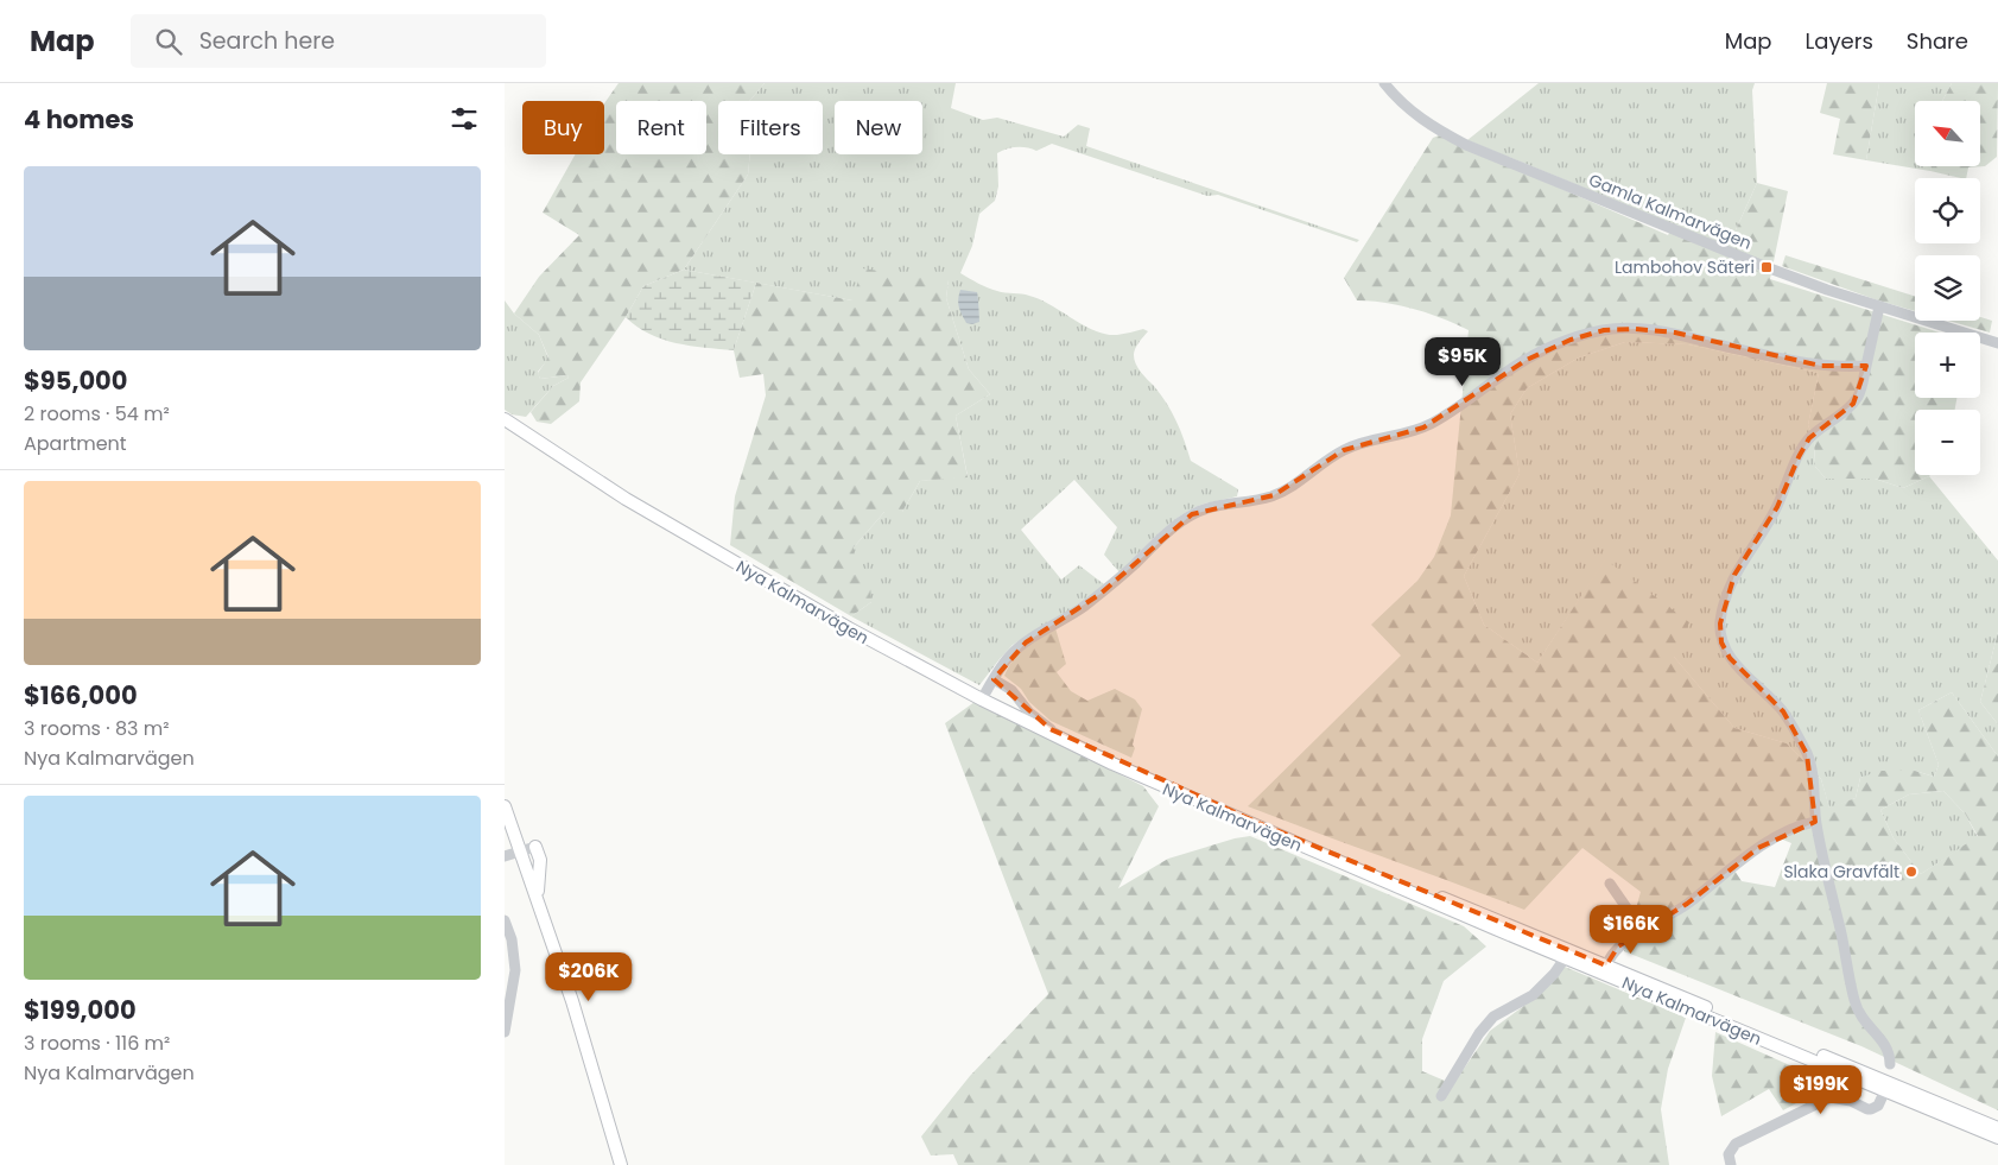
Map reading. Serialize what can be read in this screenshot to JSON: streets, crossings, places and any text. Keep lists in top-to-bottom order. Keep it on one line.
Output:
{"streets":{"main road":["Nya Kalmarvägen"],"street":["Gamla Kalmarvägen"]},"places":{"transit":["Lambohov Säteri"],"other":["Slaka Gravfält"]},"north":"top left","page":{"header":"Map","search":"Search here","nav":["Map","Layers","Share"],"heading":"4 homes","map_buttons":["+","−"],"chip":["Buy","Rent","Filters","New"],"list":[{"name":"$95,000","note":"2 rooms · 54 m² · Apartment"},{"name":"$166,000","note":"3 rooms · 83 m² · Nya Kalmarvägen"},{"name":"$199,000","note":"3 rooms · 116 m² · Nya Kalmarvägen"}],"price":["$95K","$166K","$206K","$199K"]}}
